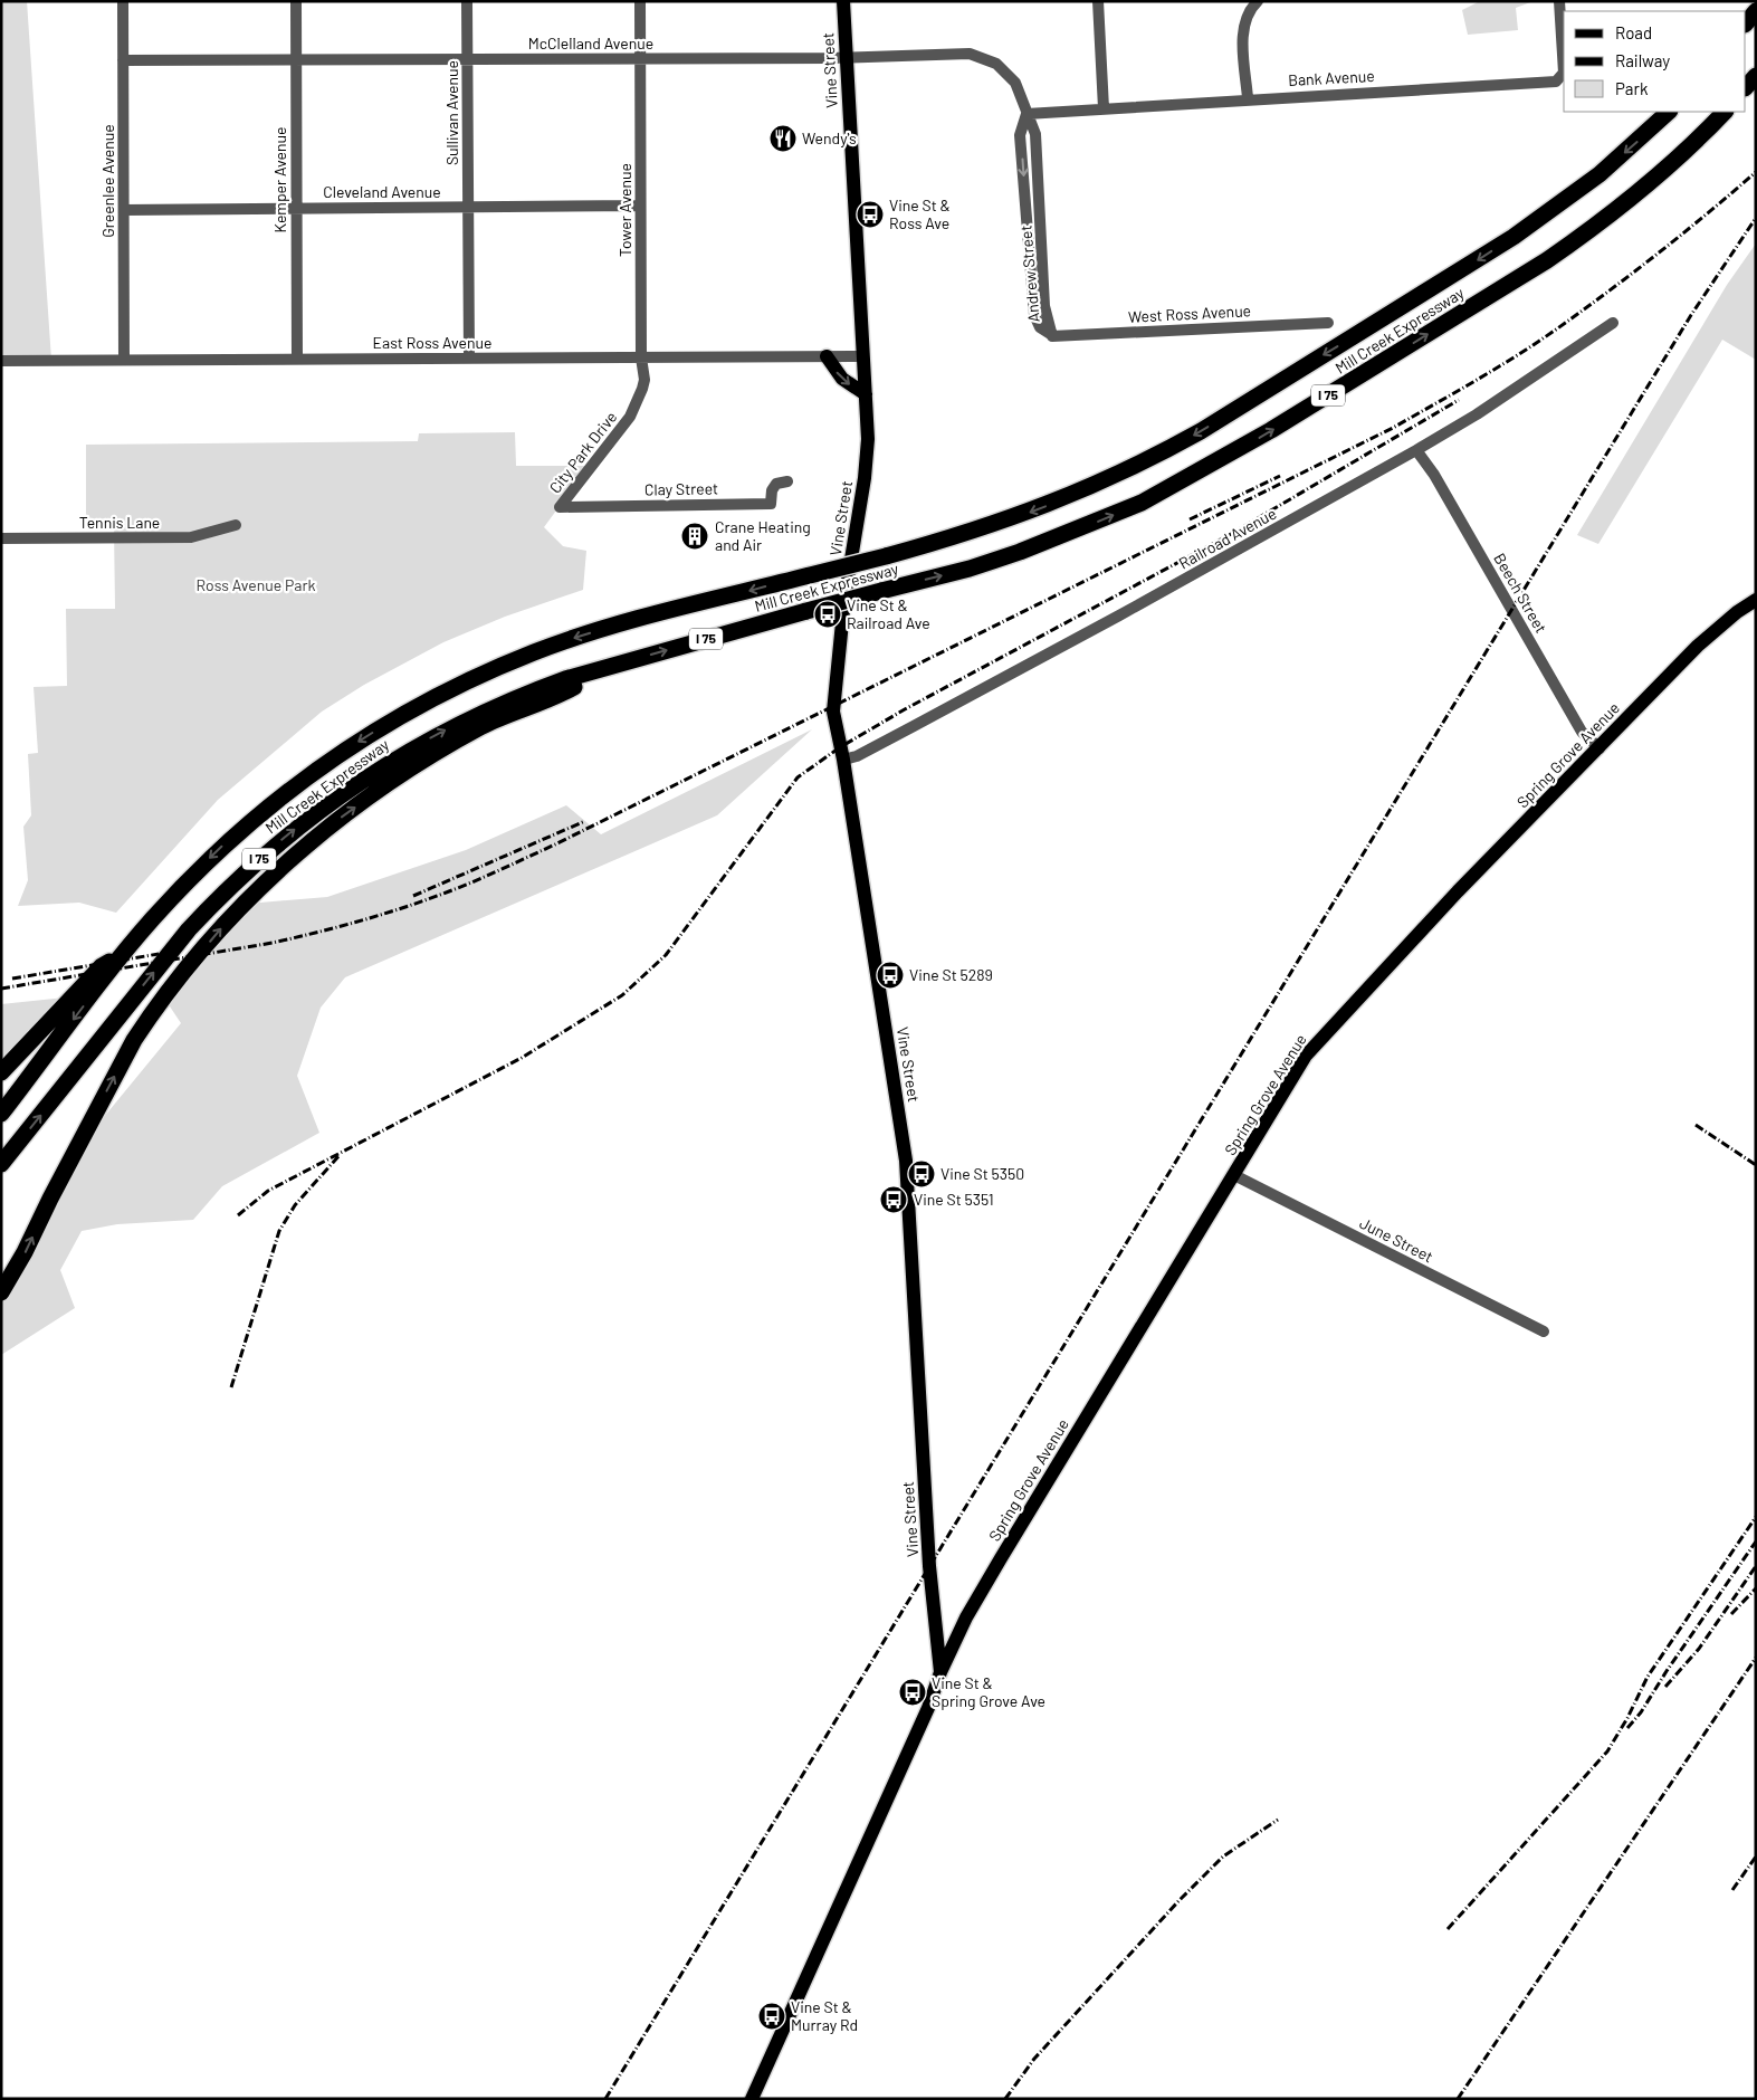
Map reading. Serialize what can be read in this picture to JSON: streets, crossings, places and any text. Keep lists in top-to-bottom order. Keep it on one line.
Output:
{"streets":{"highway":["Mill Creek Expressway","I 75"],"main road":["Vine Street","Spring Grove Avenue"],"street":["McClelland Avenue","Bank Avenue","Sullivan Avenue","Kemper Avenue","Greenlee Avenue","Cleveland Avenue","Tower Avenue","Andrew Street","West Ross Avenue","East Ross Avenue","City Park Drive","Clay Street","Tennis Lane","Railroad Avenue","Beech Street","June Street"]},"crossings":[["McClelland Avenue","Vine Street"],["McClelland Avenue","Bank Avenue"],["McClelland Avenue","Sullivan Avenue"],["McClelland Avenue","Kemper Avenue"],["McClelland Avenue","Greenlee Avenue"],["McClelland Avenue","Tower Avenue"],["McClelland Avenue","Andrew Street"],["Vine Street","East Ross Avenue"],["Vine Street","Railroad Avenue"],["Vine Street","Spring Grove Avenue"],["Bank Avenue","Andrew Street"],["Sullivan Avenue","Cleveland Avenue"],["Sullivan Avenue","East Ross Avenue"],["Kemper Avenue","Cleveland Avenue"],["Kemper Avenue","East Ross Avenue"],["Greenlee Avenue","Cleveland Avenue"],["Greenlee Avenue","East Ross Avenue"],["Cleveland Avenue","Tower Avenue"],["Tower Avenue","East Ross Avenue"],["Tower Avenue","City Park Drive"],["Andrew Street","West Ross Avenue"],["City Park Drive","Clay Street"],["Railroad Avenue","Beech Street"],["Beech Street","Spring Grove Avenue"],["Spring Grove Avenue","June Street"]],"parks":["Ross Avenue Park"],"places":{"restaurant":["Wendy's"],"bus stop":["Vine St & Ross Ave","Vine St & Railroad Ave","Vine St 5289","Vine St 5350","Vine St 5351","Vine St & Spring Grove Ave","Vine St & Murray Rd"],"building":["Crane Heating and Air"]},"legend":["Road","Railway","Park"]}
